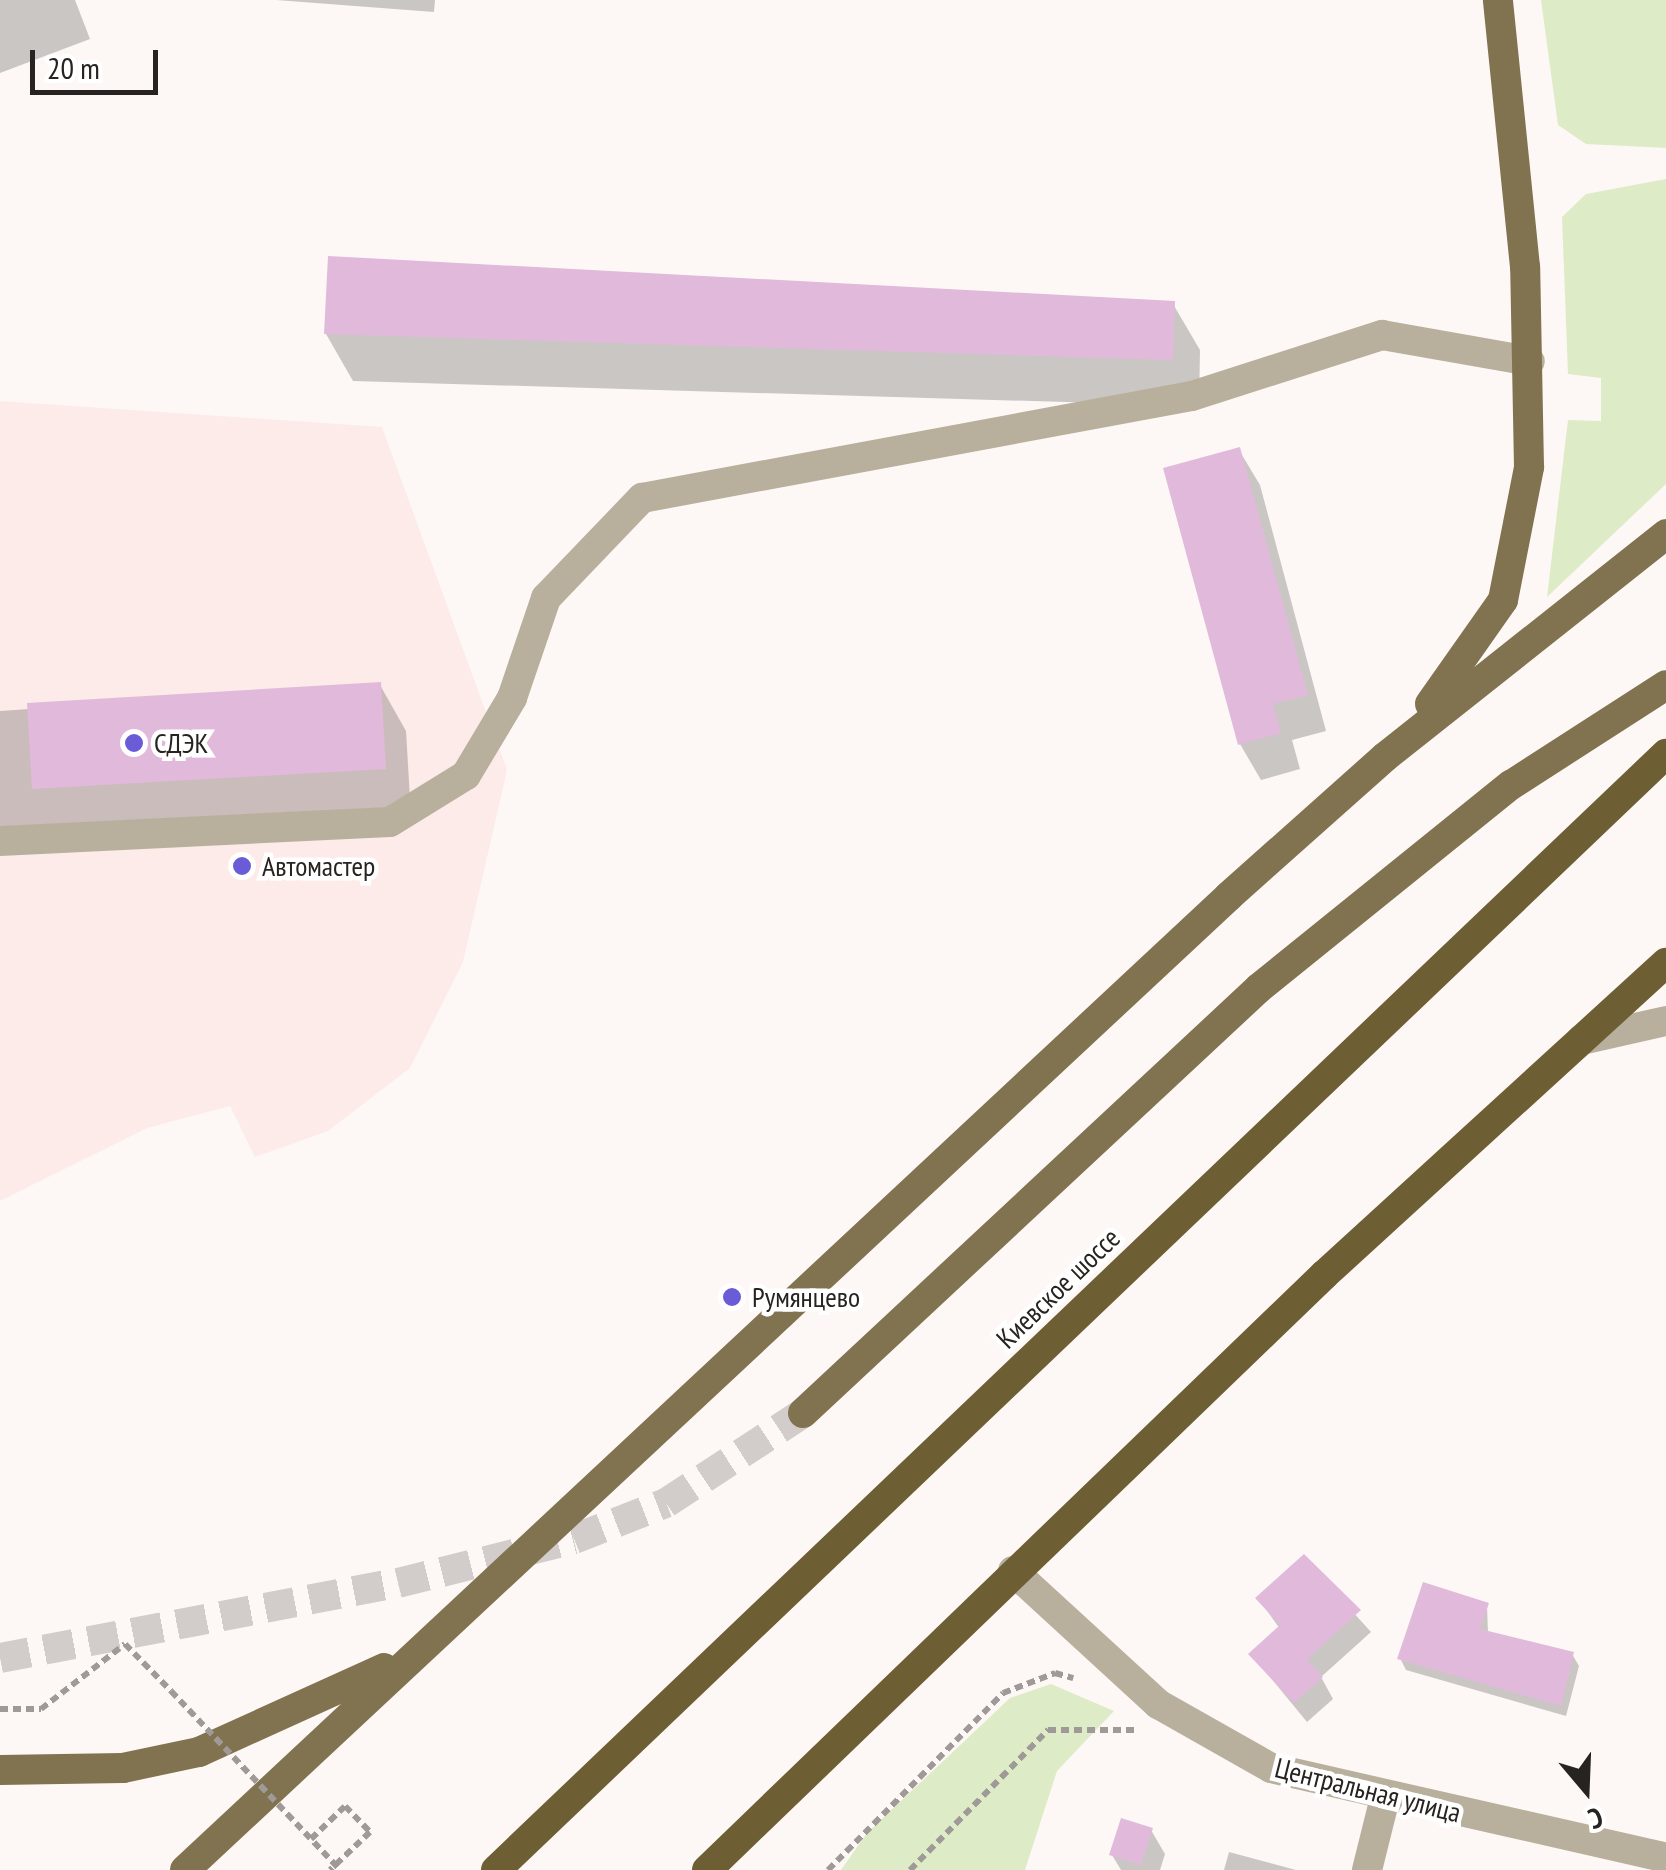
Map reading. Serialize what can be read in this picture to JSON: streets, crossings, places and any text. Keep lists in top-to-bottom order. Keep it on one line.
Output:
{"streets":{"highway":["Киевское шоссе"],"street":["Центральная улица"]},"places":["СДЭК","Автомастер","Румянцево"],"scale_bar":"20 m","north":"bottom"}
